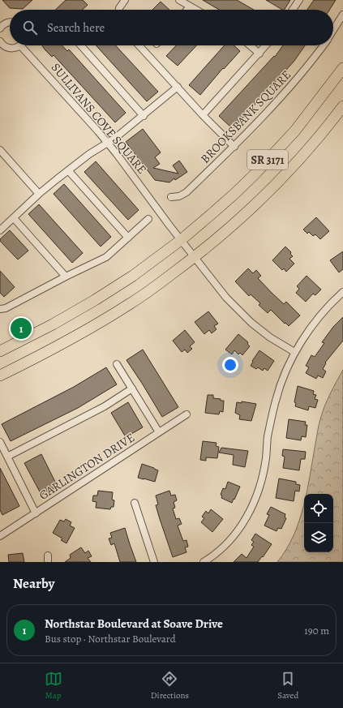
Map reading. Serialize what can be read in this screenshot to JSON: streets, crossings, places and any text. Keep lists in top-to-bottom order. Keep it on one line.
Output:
{"streets":{"main road":["SR 3171"],"street":["BROOKSBANK SQUARE","SULLIVANS COVE SQUARE","GARLINGTON DRIVE"]},"crossings":[["SULLIVANS COVE SQUARE","SR 3171"]],"page":{"search":"Search here","pins":"1","heading":"Nearby","list":[{"mark":"1","name":"Northstar Boulevard at Soave Drive","note":"Bus stop · Northstar Boulevard","value":"190 m"}],"nav":["Map","Directions","Saved"]}}
